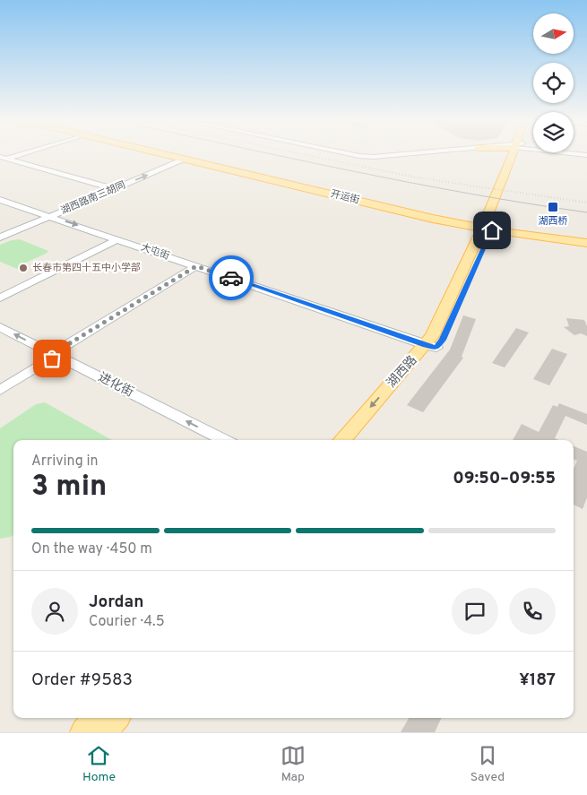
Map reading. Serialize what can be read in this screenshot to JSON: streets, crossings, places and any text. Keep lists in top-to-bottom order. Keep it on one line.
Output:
{"streets":{"main road":["开运街","湖西路"],"street":["湖西路南三胡同","大屯街","进化街"]},"crossings":[["开运街","湖西路南三胡同"],["开运街","湖西路"],["湖西路南三胡同","大屯街"],["大屯街","湖西路"]],"one_way":["进化街"],"places":{"transit":["湖西桥"],"other":["长春市第四十五中小学部"]},"north":"right","page":{"heading":["3 min","Arriving in","09:50–09:55"],"panel":["Jordan","Courier · 4.5","Order #9583","¥187"],"bar":"On the way · 450 m","tabs":["Home","Map","Saved"]}}
